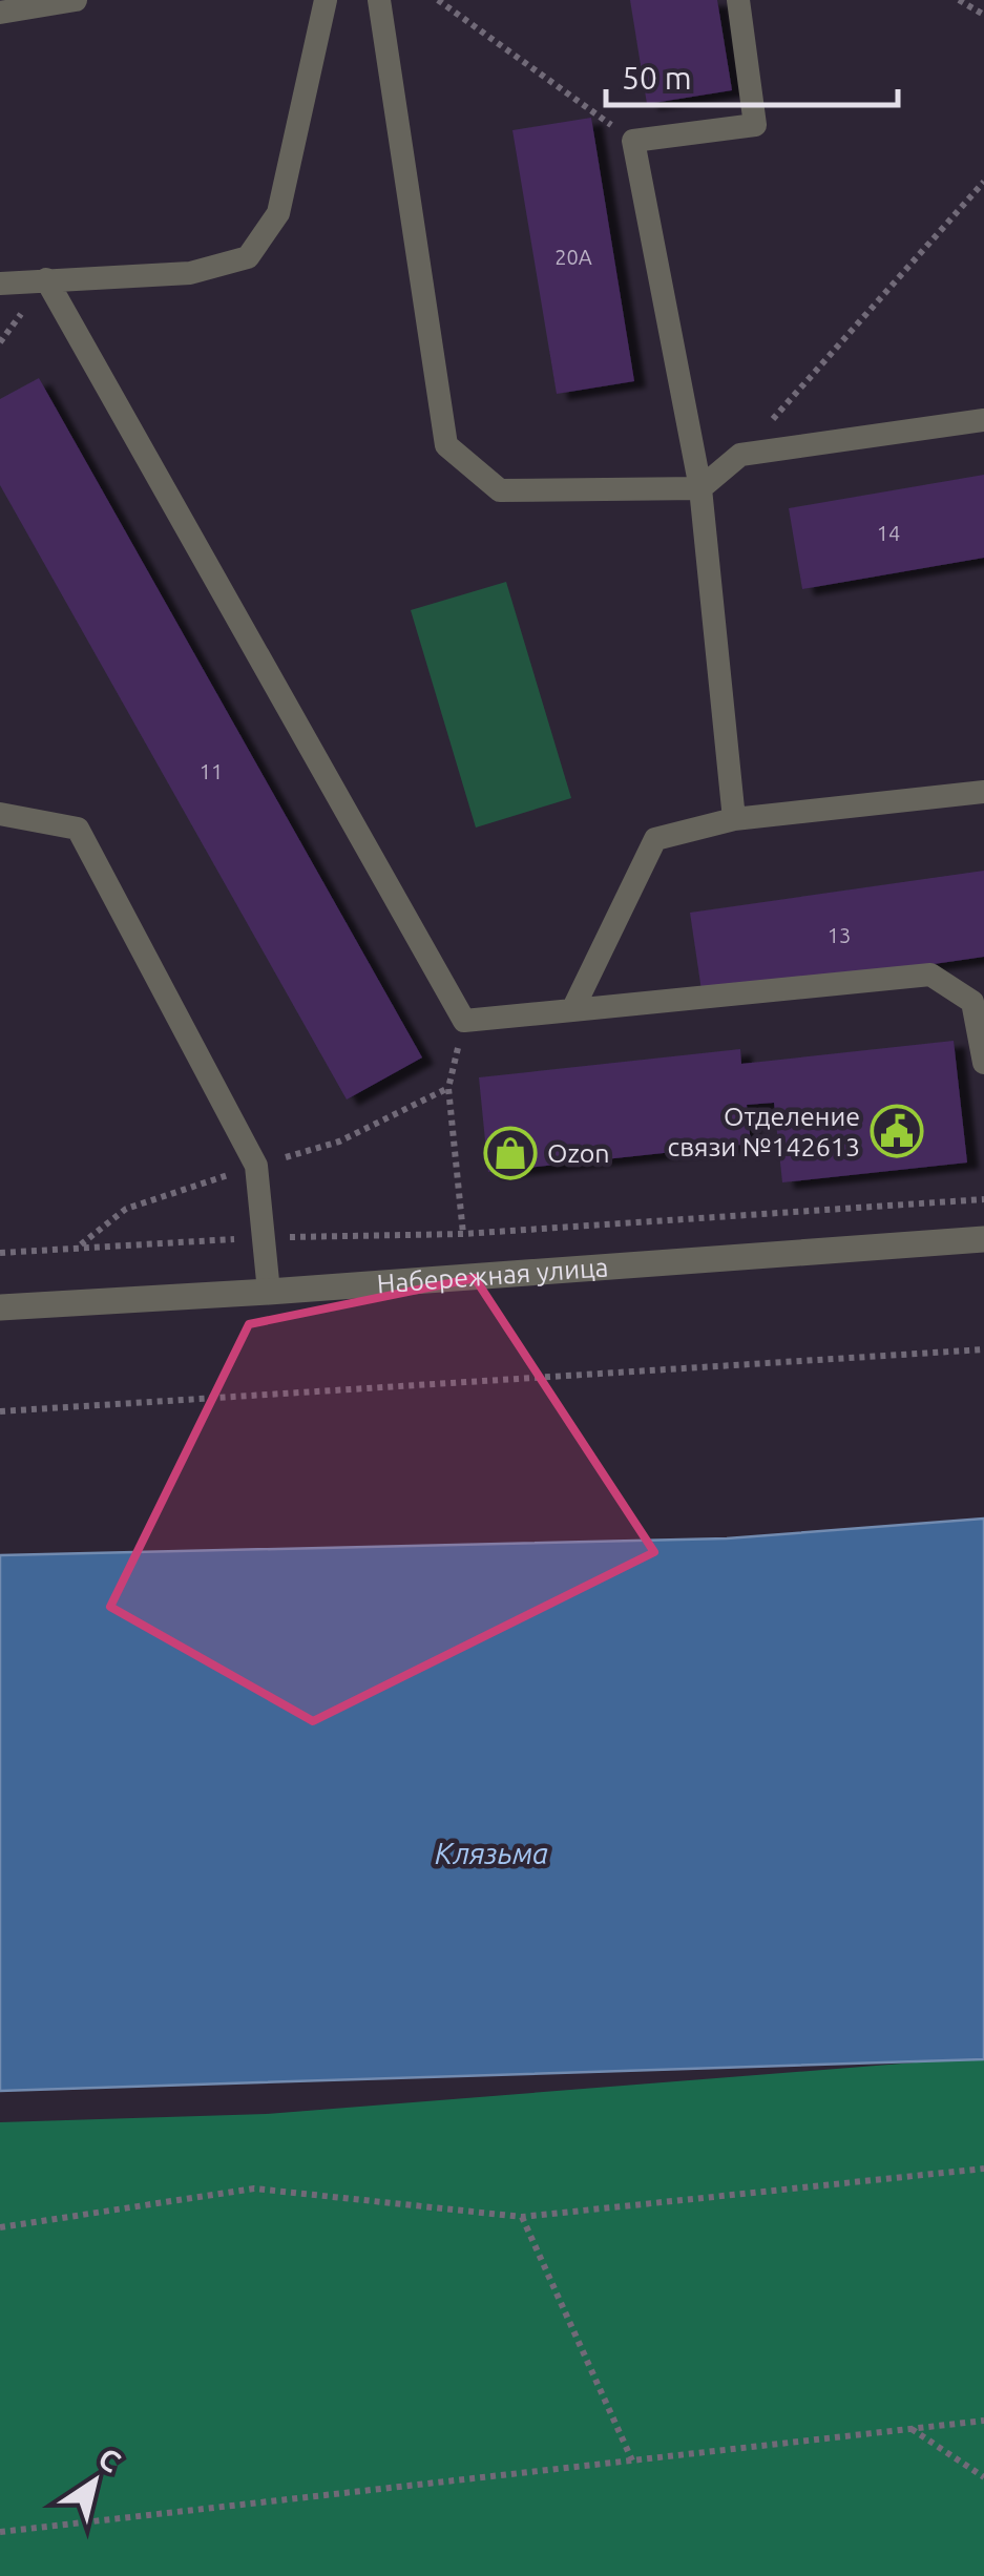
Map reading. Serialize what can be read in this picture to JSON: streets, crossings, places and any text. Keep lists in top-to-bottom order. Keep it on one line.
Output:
{"streets":{"street":["Набережная улица"]},"water":["Клязьма"],"places":{"public building":["Отделение связи №142613"],"shop":["Ozon"]},"house_numbers":["20А","14","11","13"],"scale_bar":"50 m","north":"top right"}
